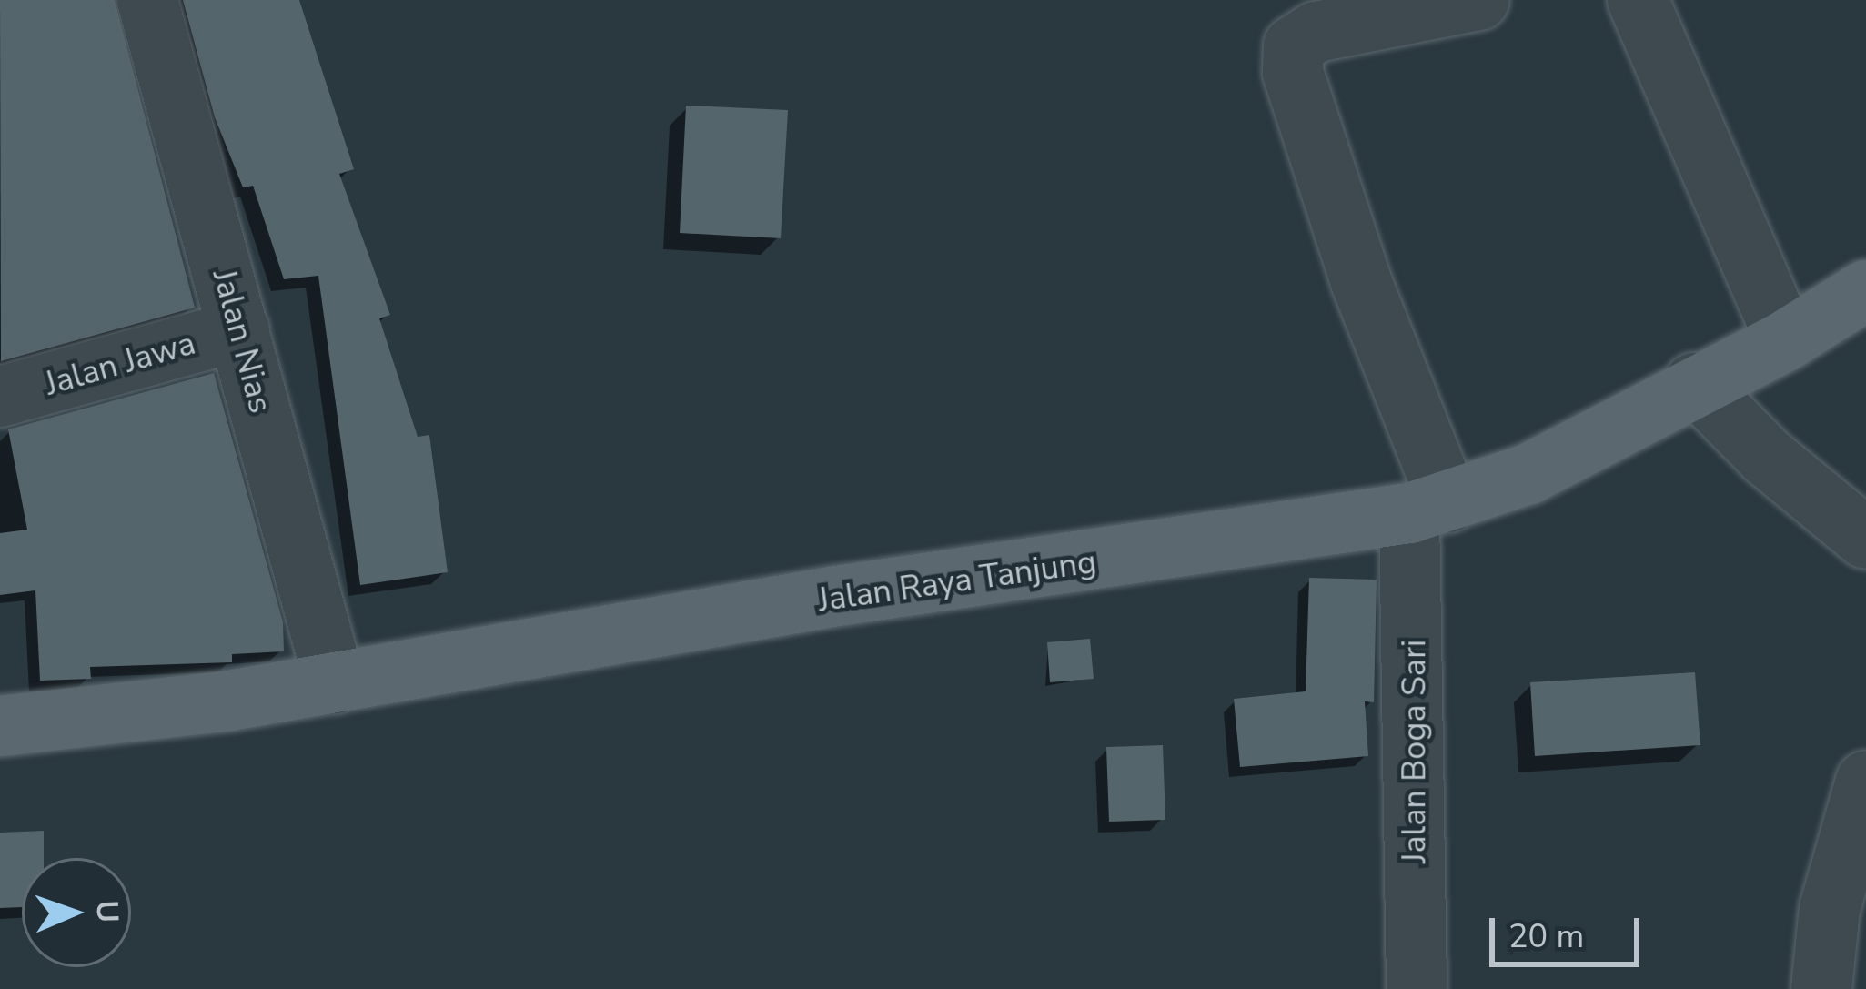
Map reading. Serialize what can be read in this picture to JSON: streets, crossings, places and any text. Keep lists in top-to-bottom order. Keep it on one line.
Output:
{"streets":{"main road":["Jalan Raya Tanjung"],"street":["Jalan Nias","Jalan Jawa","Jalan Boga Sari"]},"crossings":[["Jalan Nias","Jalan Jawa"],["Jalan Nias","Jalan Raya Tanjung"],["Jalan Raya Tanjung","Jalan Boga Sari"]],"scale_bar":"20 m","north":"right"}
